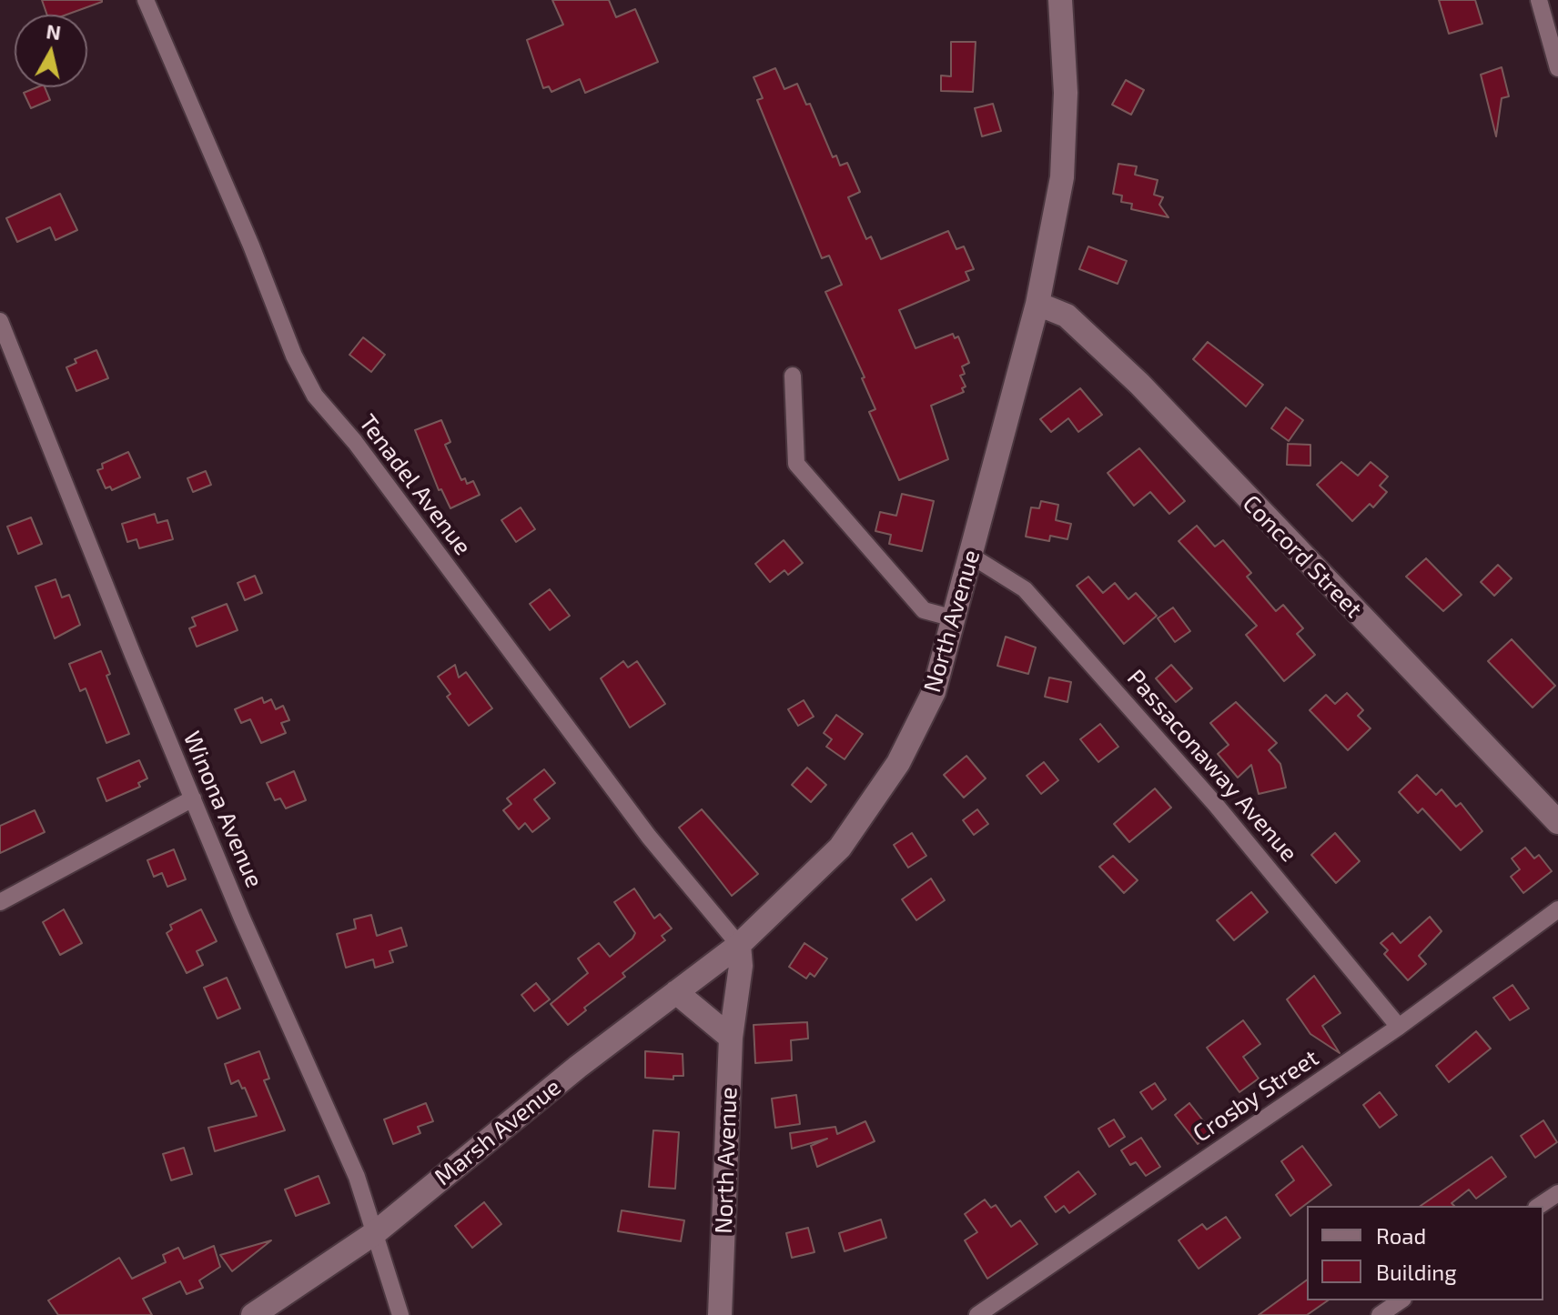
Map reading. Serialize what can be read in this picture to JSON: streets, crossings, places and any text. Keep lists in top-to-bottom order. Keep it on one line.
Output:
{"streets":{"main road":["Concord Street","North Avenue","Marsh Avenue"],"street":["Tenadel Avenue","Passaconaway Avenue","Winona Avenue","Crosby Street"]},"crossings":[["Tenadel Avenue","North Avenue"],["Tenadel Avenue","Marsh Avenue"],["Concord Street","North Avenue"],["North Avenue","Passaconaway Avenue"],["North Avenue","Marsh Avenue"],["Passaconaway Avenue","Crosby Street"],["Winona Avenue","Marsh Avenue"]],"legend":["Road","Building"],"north":"top"}
